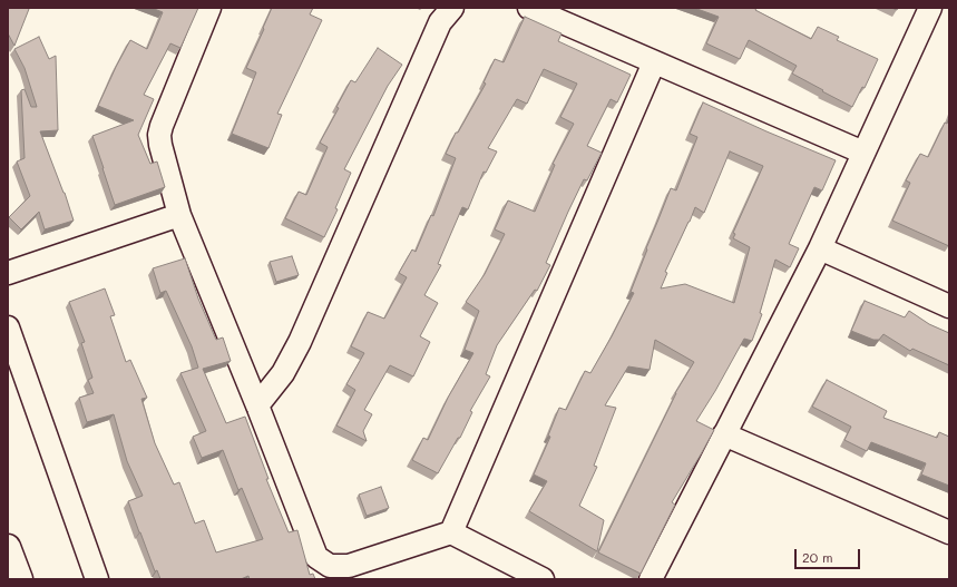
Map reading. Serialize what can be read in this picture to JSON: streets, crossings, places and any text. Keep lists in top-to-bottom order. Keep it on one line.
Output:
{"scale_bar":"20 m"}
